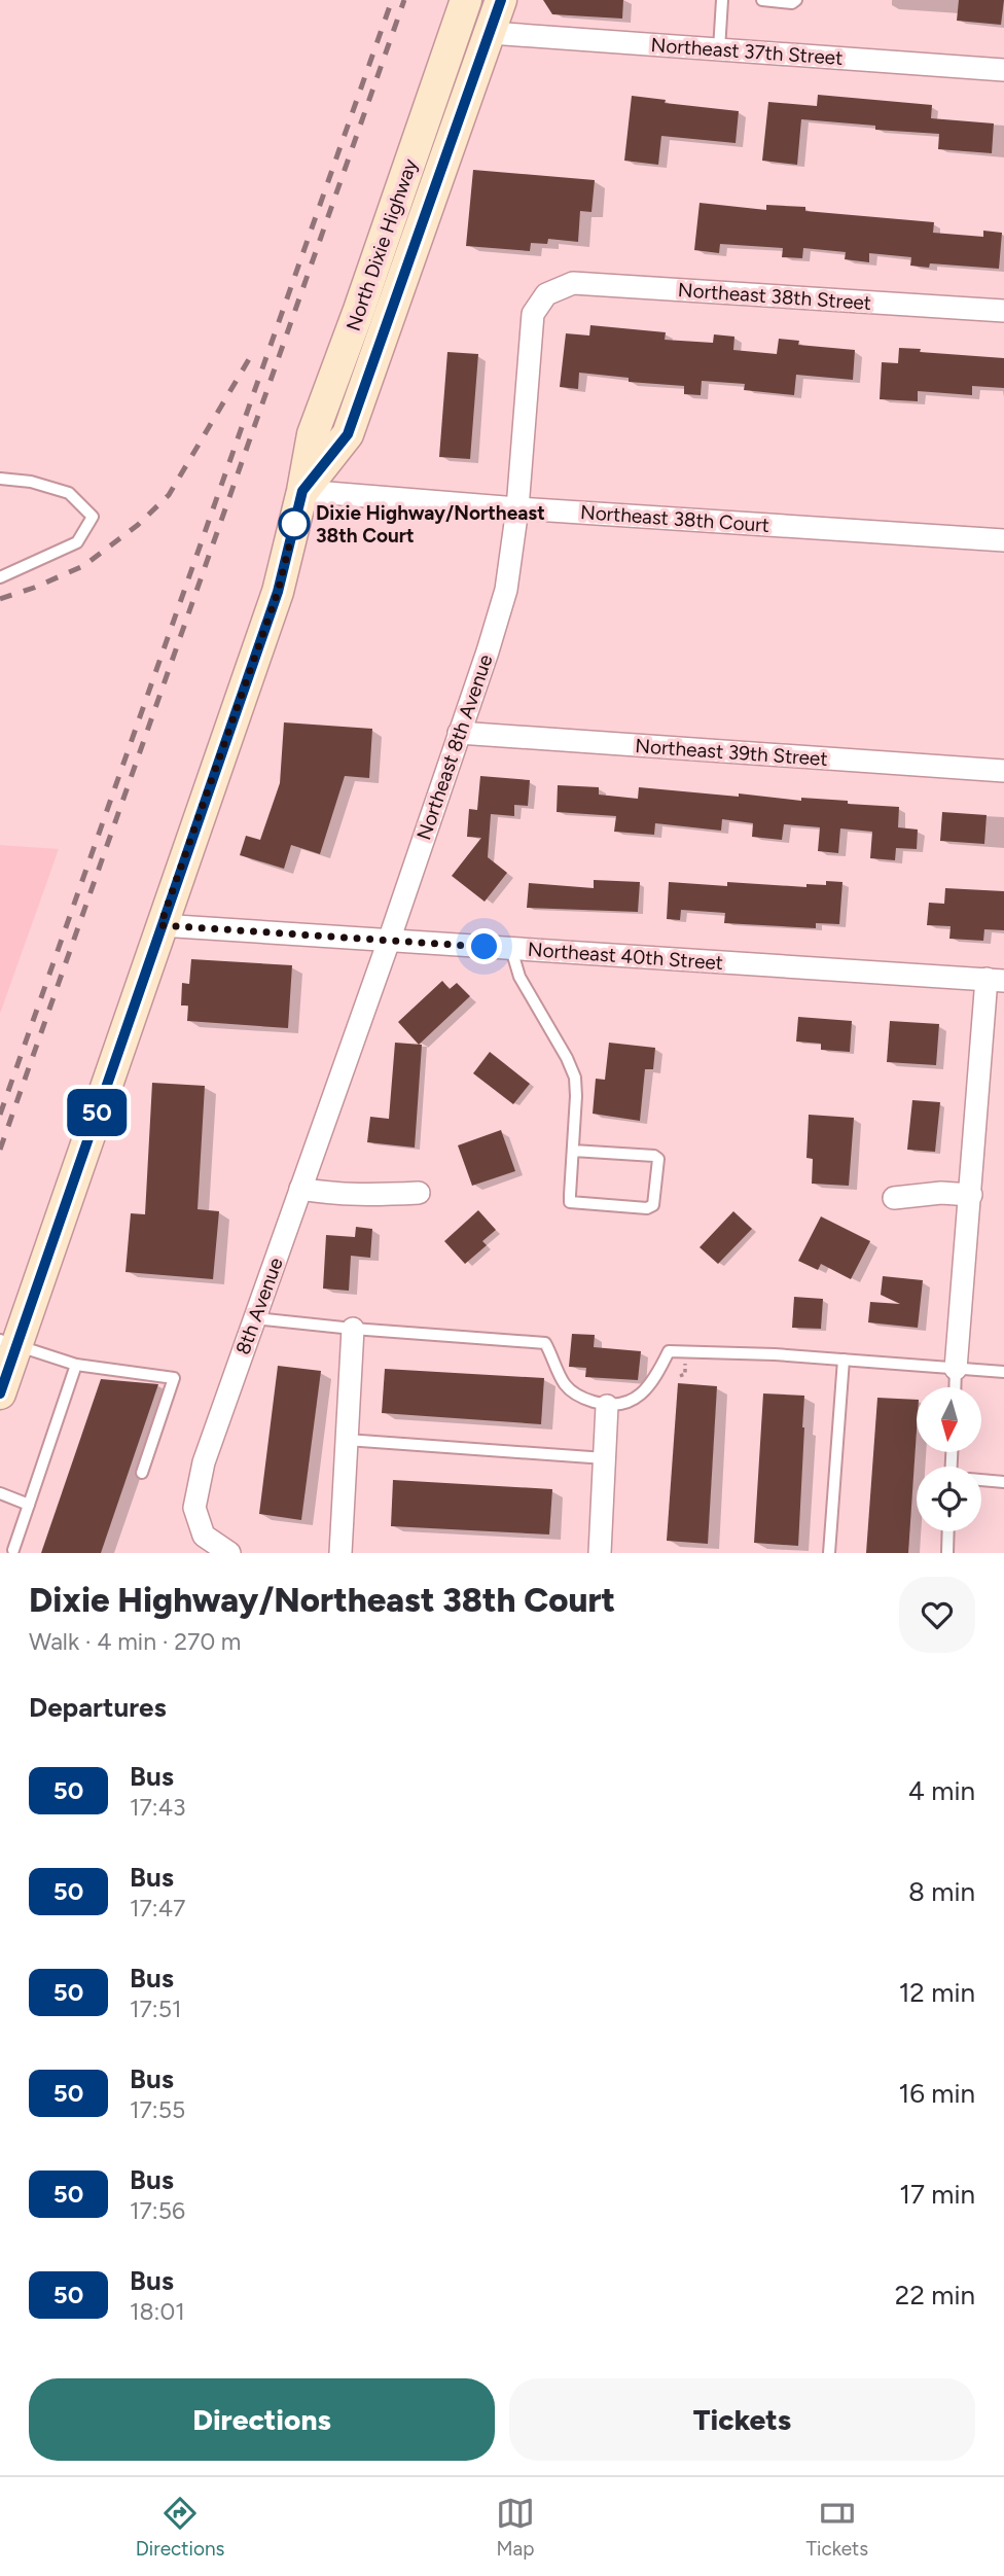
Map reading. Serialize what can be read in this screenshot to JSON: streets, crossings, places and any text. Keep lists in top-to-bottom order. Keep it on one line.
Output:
{"streets":{"main road":["North Dixie Highway"],"street":["Northeast 37th Street","Northeast 38th Street","Northeast 38th Court","Northeast 8th Avenue","Northeast 39th Street","Northeast 40th Street","8th Avenue"]},"crossings":[["Northeast 37th Street","North Dixie Highway"],["North Dixie Highway","Northeast 38th Court"],["North Dixie Highway","Northeast 40th Street"],["Northeast 38th Street","Northeast 8th Avenue"],["Northeast 38th Court","Northeast 8th Avenue"],["Northeast 8th Avenue","Northeast 39th Street"],["Northeast 8th Avenue","Northeast 40th Street"],["Northeast 8th Avenue","8th Avenue"]],"places":["Dixie Highway/Northeast 38th Court"],"lines":["bus line 50"],"north":"bottom","page":{"on_map":"50","heading":[["Dixie Highway/Northeast 38th Court","Walk · 4 min · 270 m"],"Departures"],"list":[{"mark":"50","name":"Bus","note":"17:43","value":"4 min"},{"mark":"50","name":"Bus","note":"17:47","value":"8 min"},{"mark":"50","name":"Bus","note":"17:51","value":"12 min"},{"mark":"50","name":"Bus","note":"17:55","value":"16 min"},{"mark":"50","name":"Bus","note":"17:56","value":"17 min"},{"mark":"50","name":"Bus","note":"18:01","value":"22 min"}],"buttons":["Directions","Tickets"],"tabs":["Directions","Map","Tickets"]}}
